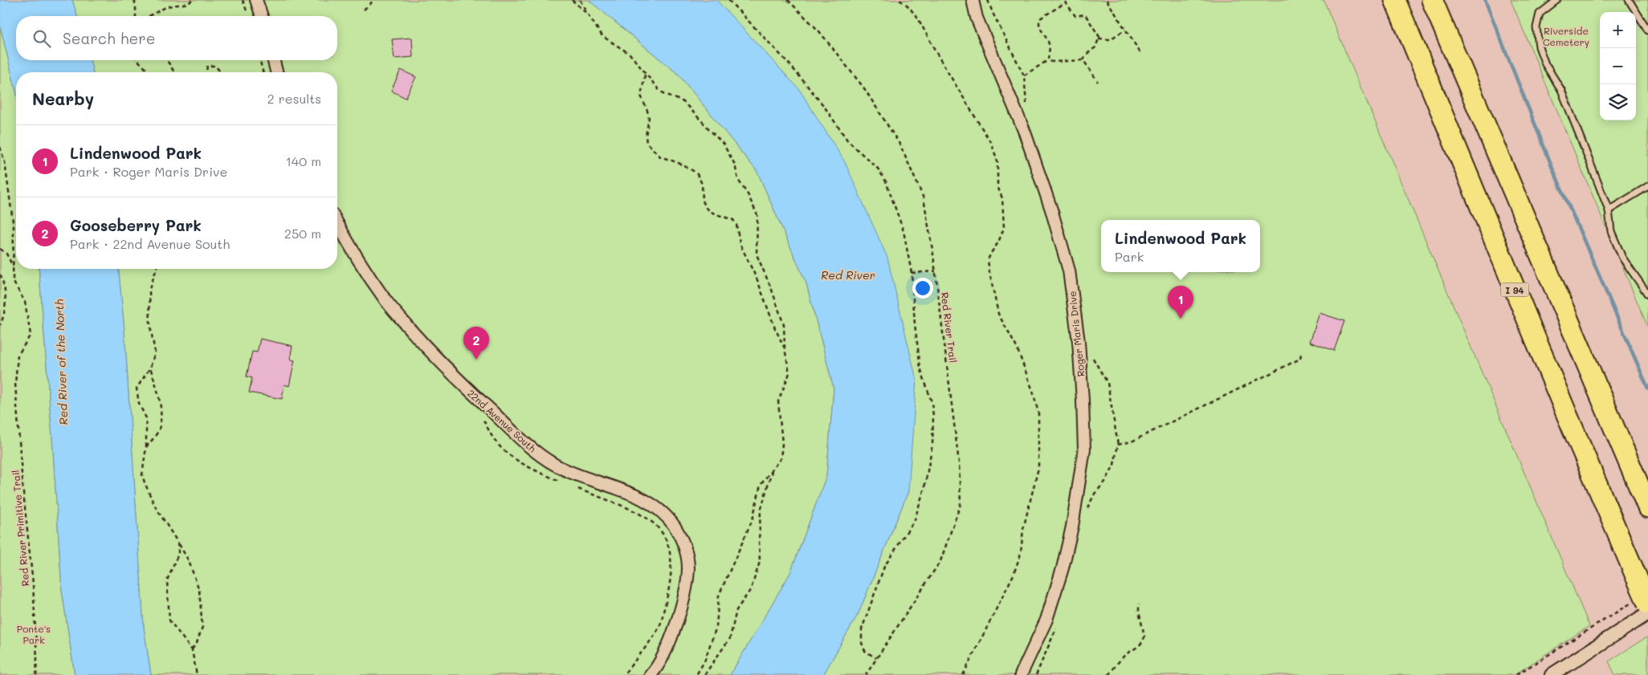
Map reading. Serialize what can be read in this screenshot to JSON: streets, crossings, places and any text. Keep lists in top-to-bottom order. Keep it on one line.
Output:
{"streets":{"highway":["I 94"],"street":["Roger Maris Drive","22nd Avenue South"],"path":["Red River Trail","Red River Primitive Trail"]},"water":["Red River","Red River of the North"],"parks":["Riverside Cemetery","Ponte's Park"],"page":{"map_buttons":["+","−"],"search":"Search here","heading":["Nearby","2 results"],"list":[{"mark":"1","name":"Lindenwood Park","note":"Park · Roger Maris Drive","value":"140 m"},{"mark":"2","name":"Gooseberry Park","note":"Park · 22nd Avenue South","value":"250 m"}],"popup":["Lindenwood Park","Park"],"pins":["1","2"]}}
